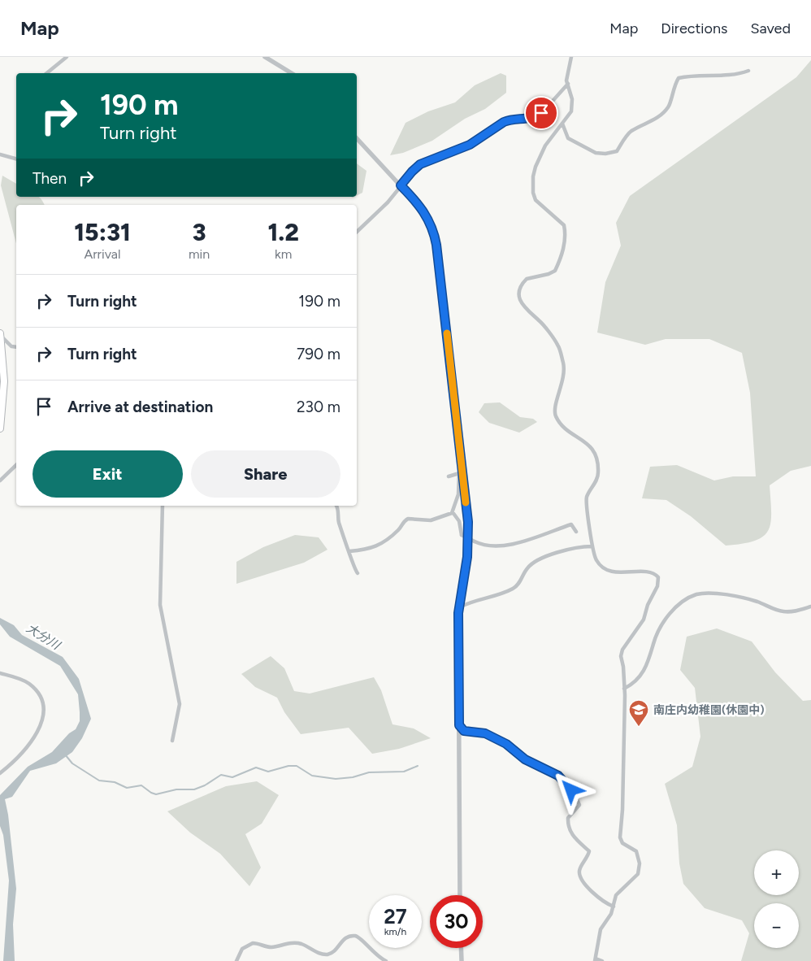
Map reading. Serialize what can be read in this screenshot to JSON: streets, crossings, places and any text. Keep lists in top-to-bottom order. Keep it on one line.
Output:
{"water":["大分川"],"places":{"school or university":["南庄内幼稚園(休園中)"]},"page":{"header":"Map","nav":["Map","Directions","Saved"],"turn":["190 m","Turn right"],"then":"Then","eta":["15:31","Arrival","3","min","1.2","km"],"list":[{"name":"Turn right","value":"190 m"},{"name":"Turn right","value":"790 m"},{"name":"Arrive at destination","value":"230 m"}],"buttons":["Exit","Share"],"map_buttons":["+","−"],"speed":"27 km/h","limit":"30"}}
